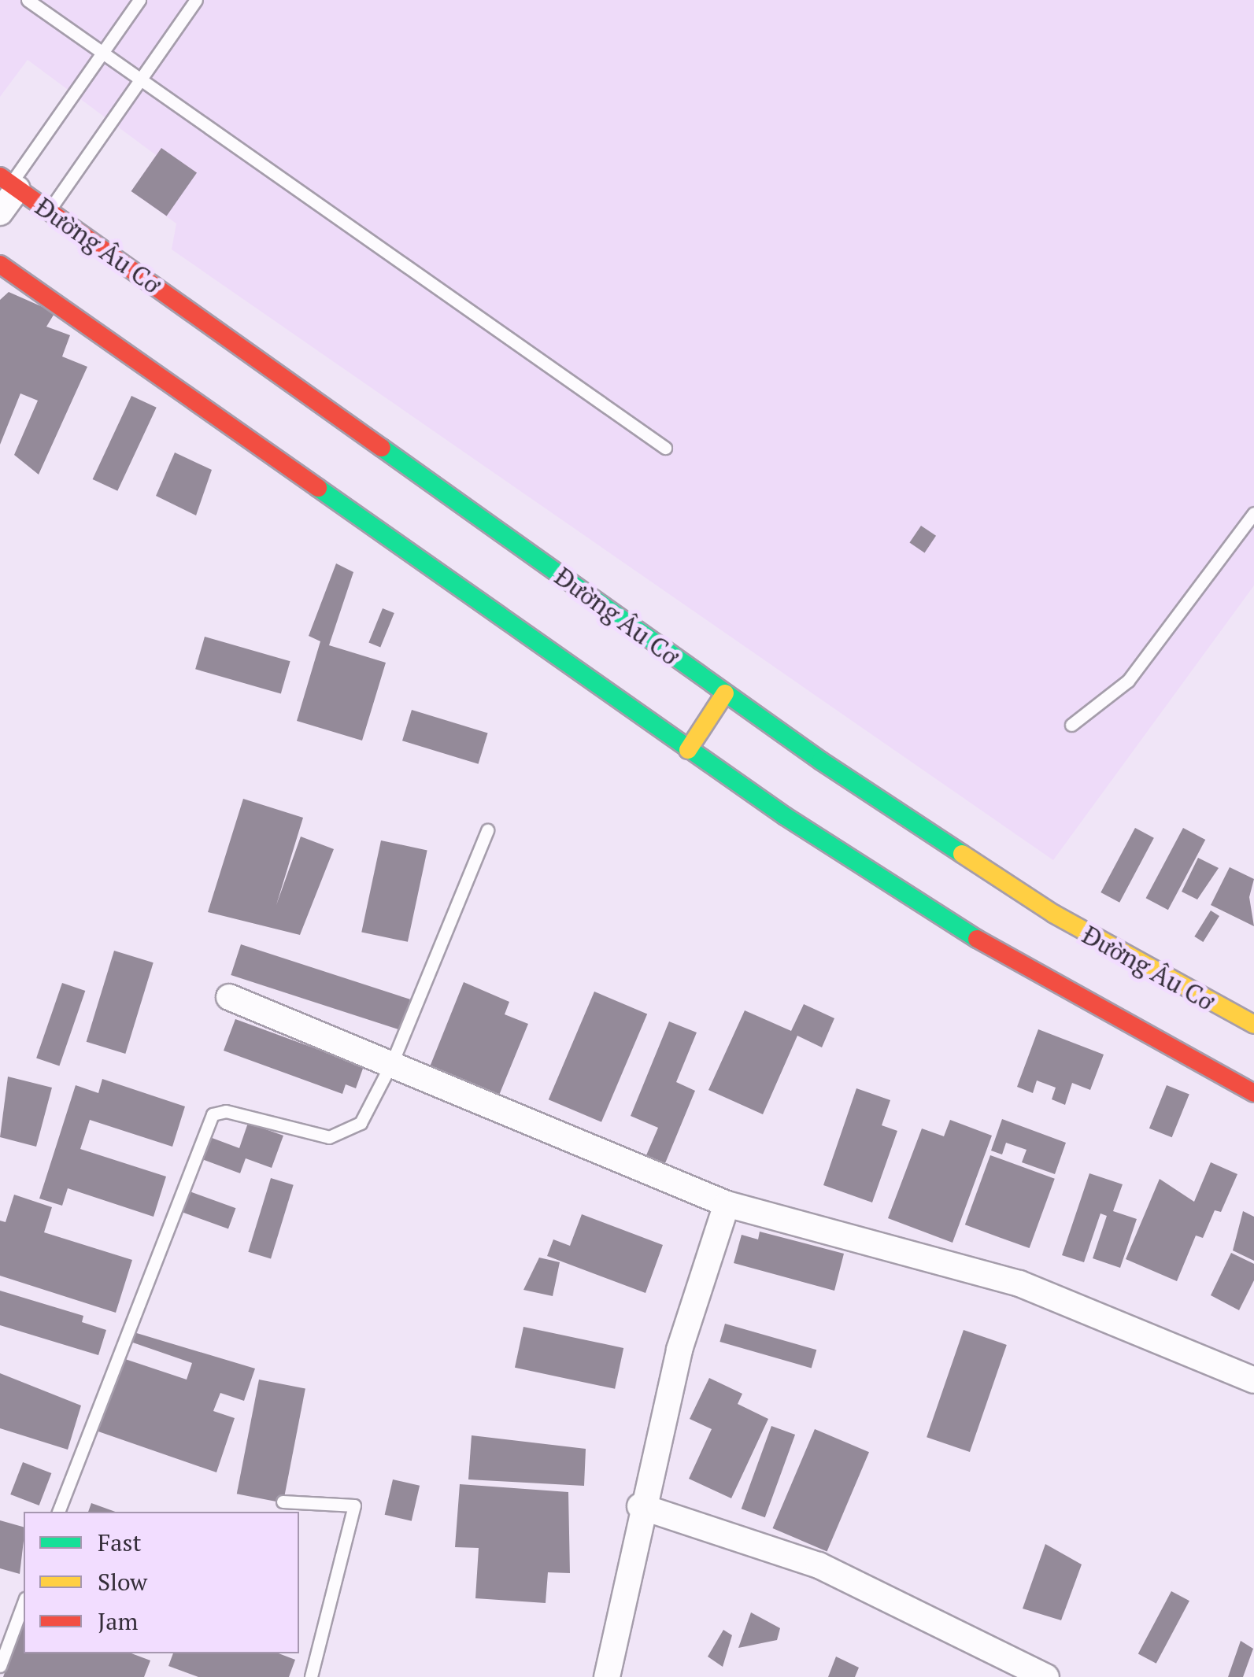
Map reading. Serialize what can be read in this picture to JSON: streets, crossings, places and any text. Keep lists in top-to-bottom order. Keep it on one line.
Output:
{"streets":{"street":["Đường Âu Cơ"]},"legend":["Fast","Slow","Jam"]}
